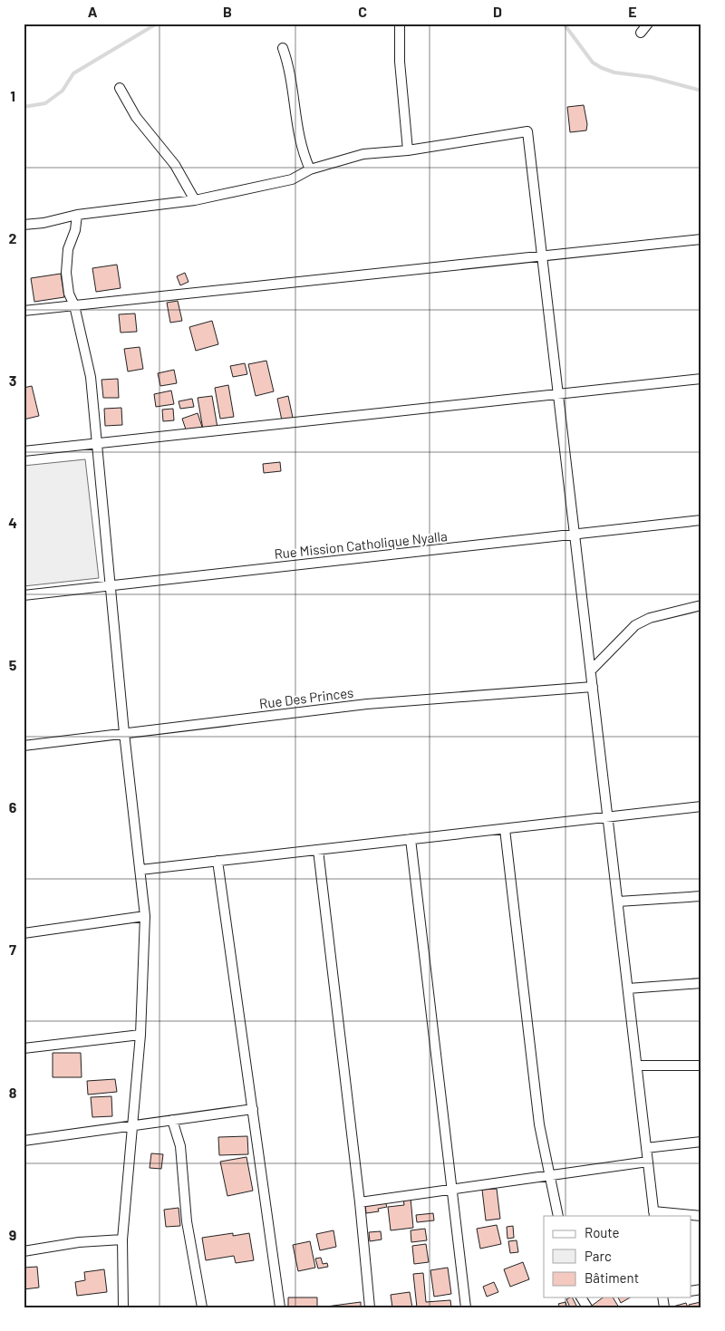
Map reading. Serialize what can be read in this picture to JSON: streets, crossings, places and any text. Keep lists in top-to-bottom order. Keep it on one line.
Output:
{"streets":{"street":["Rue Mission Catholique Nyalla","Rue Des Princes"]},"legend":["Route","Parc","Bâtiment"],"grid":{"columns":["A","B","C","D","E"],"rows":["1","2","3","4","5","6","7","8","9"]}}
